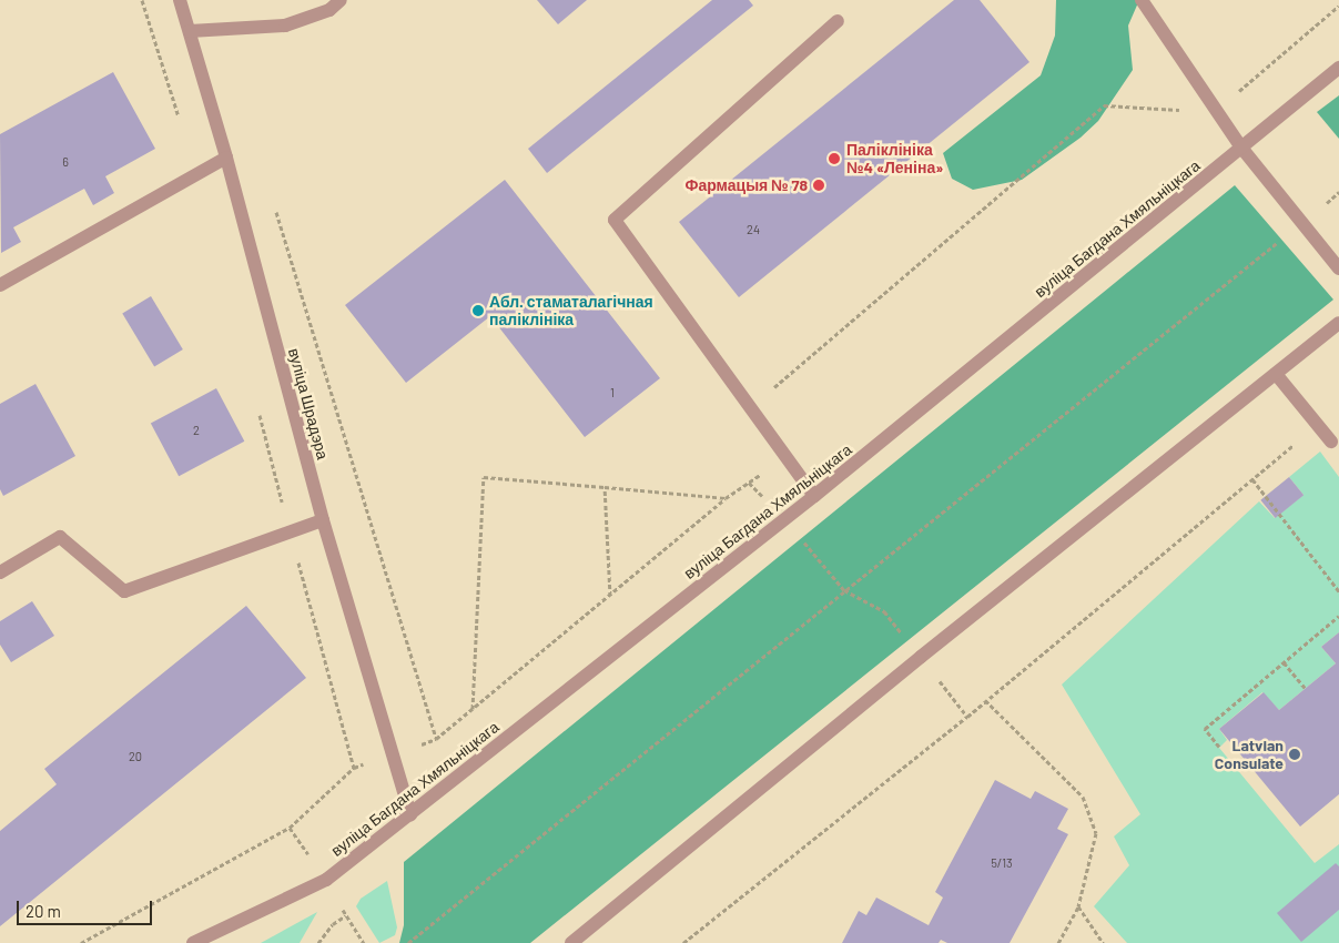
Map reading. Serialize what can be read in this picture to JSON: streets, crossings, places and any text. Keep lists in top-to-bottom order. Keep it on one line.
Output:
{"streets":{"street":["вуліца Багдана Хмяльніцкага","вуліца Шрадэра"]},"crossings":[["вуліца Багдана Хмяльніцкага","вуліца Шрадэра"]],"places":["Паліклініка №4 «Леніна»","Фармацыя № 78","Абл. стаматалагічная паліклініка","Latvian Consulate"],"house_numbers":["6","24","1","2","20","5/13"],"scale_bar":"20 m"}
